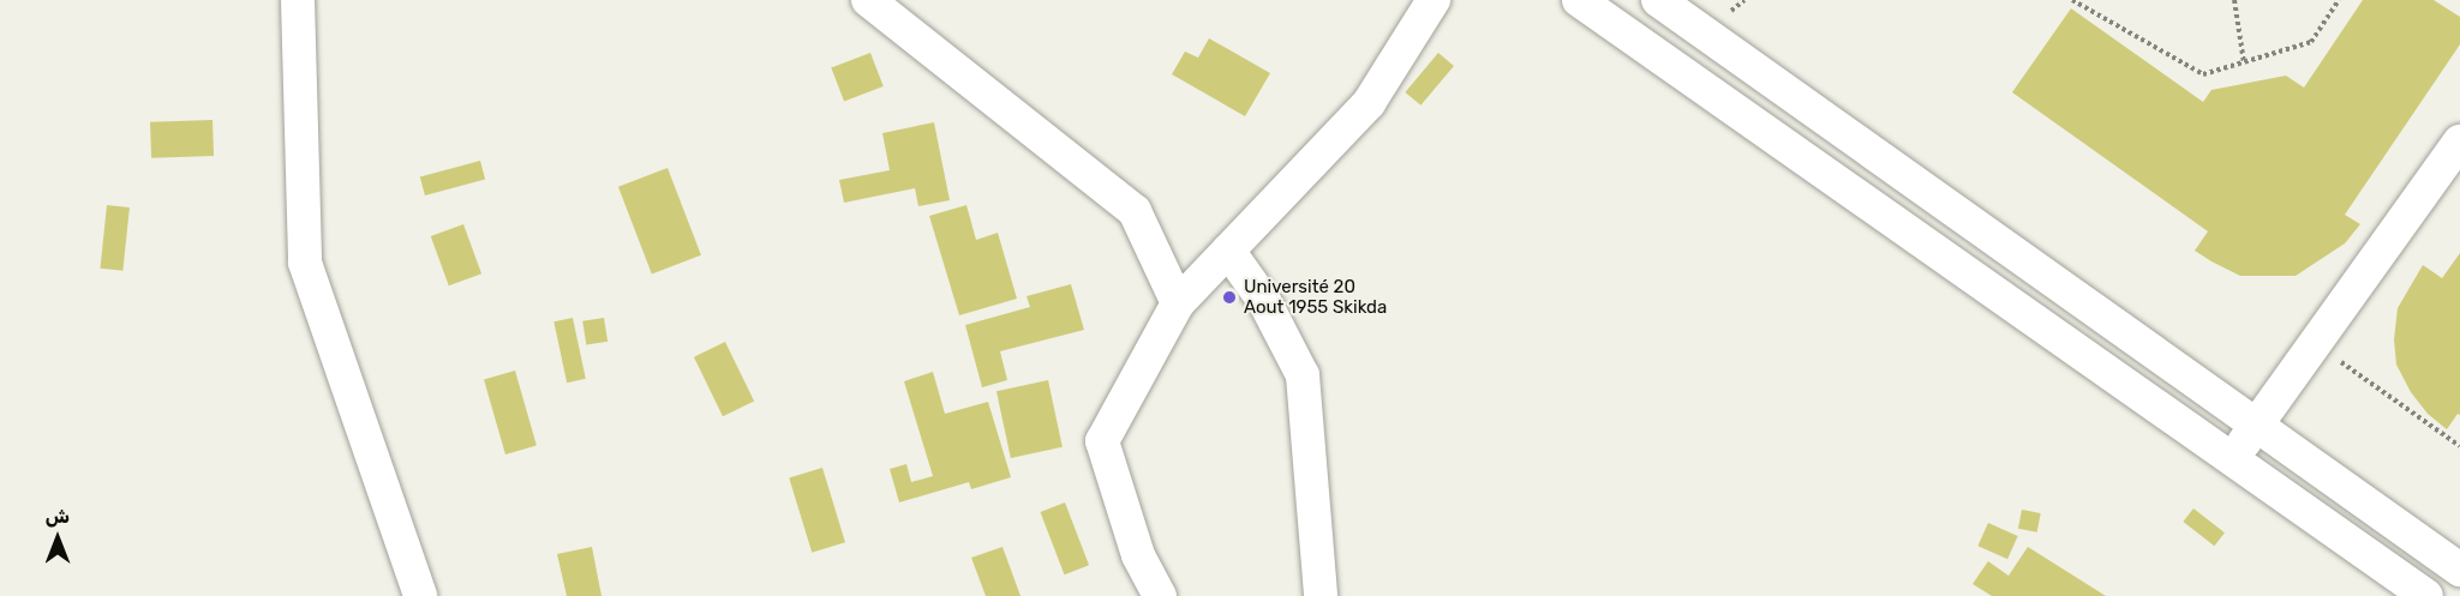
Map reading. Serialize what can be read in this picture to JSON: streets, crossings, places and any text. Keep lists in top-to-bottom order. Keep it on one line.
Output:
{"places":["Université 20 Aout 1955 Skikda"],"north":"top"}
